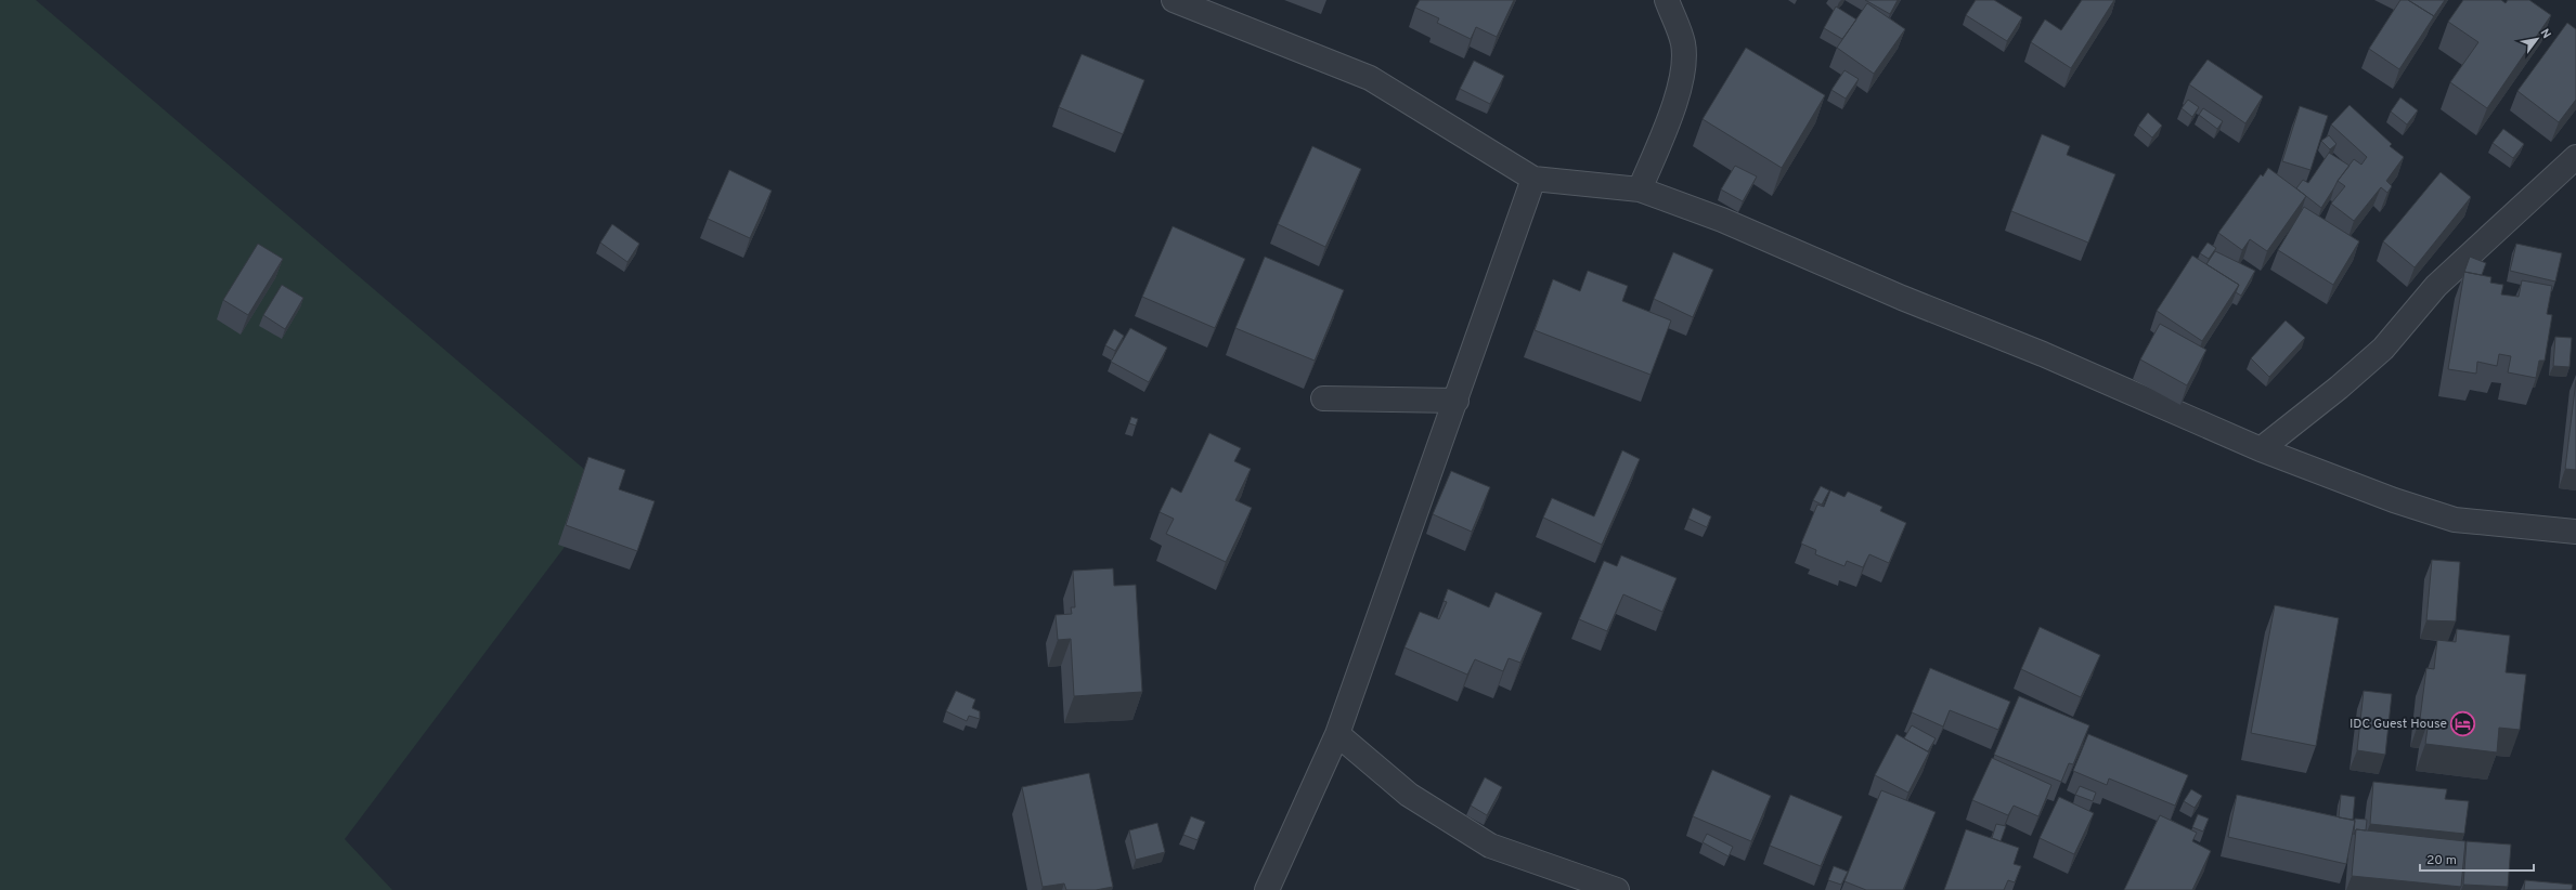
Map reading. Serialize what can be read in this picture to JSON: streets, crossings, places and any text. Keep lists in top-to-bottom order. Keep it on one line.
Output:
{"places":{"hotel":["IDC Guest House"]},"scale_bar":"20 m","north":"top right"}
